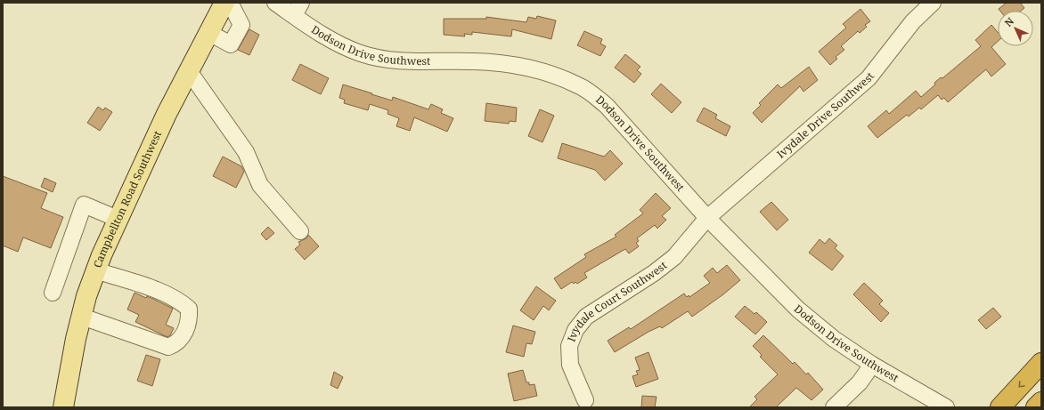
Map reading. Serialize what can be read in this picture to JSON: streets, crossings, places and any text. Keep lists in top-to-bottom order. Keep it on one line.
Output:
{"streets":{"main road":["Campbellton Road Southwest"],"street":["Dodson Drive Southwest","Ivydale Drive Southwest","Ivydale Court Southwest"]},"crossings":[["Dodson Drive Southwest","Ivydale Drive Southwest"],["Dodson Drive Southwest","Ivydale Court Southwest"],["Ivydale Drive Southwest","Ivydale Court Southwest"]],"north":"top left"}
